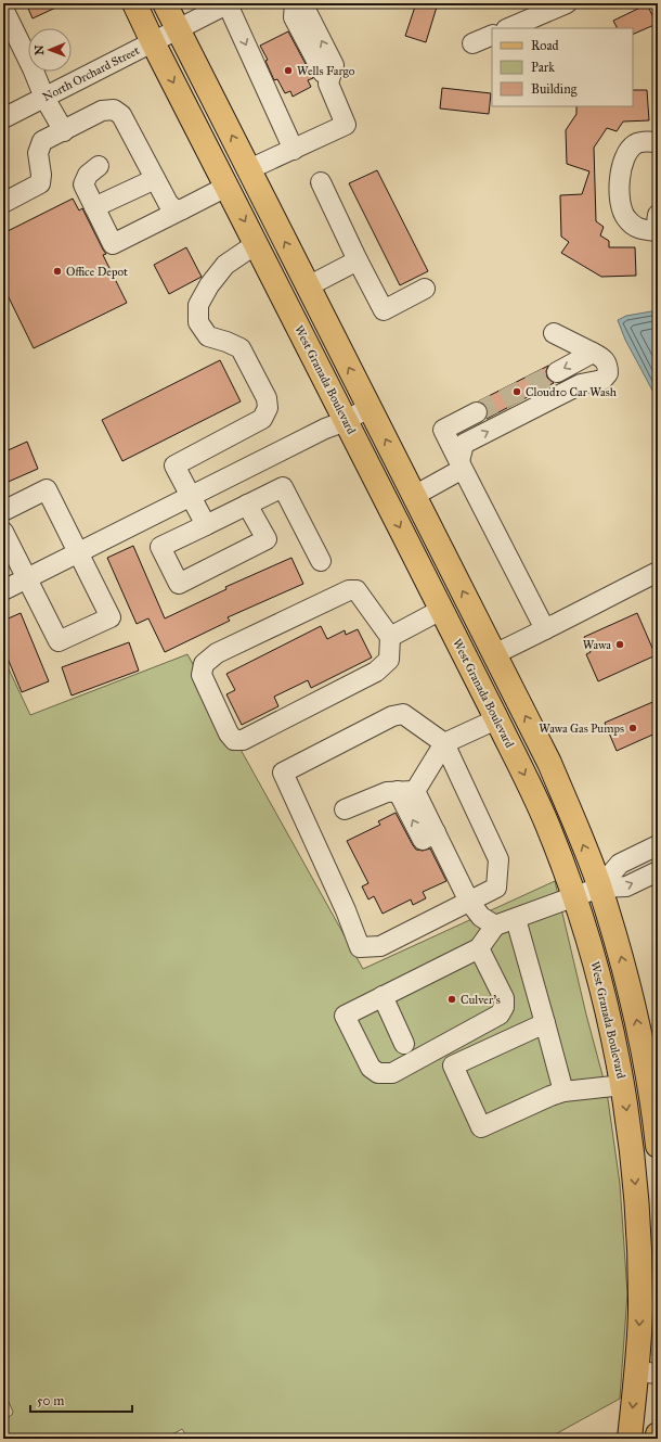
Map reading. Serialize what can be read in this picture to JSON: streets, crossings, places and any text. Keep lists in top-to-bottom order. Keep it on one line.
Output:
{"streets":{"main road":["West Granada Boulevard"],"street":["North Orchard Street"]},"crossings":[["North Orchard Street","West Granada Boulevard"]],"places":["Wells Fargo","Office Depot","Cloud10 Car Wash","Wawa","Wawa Gas Pumps","Culver's"],"legend":["Road","Park","Building"],"scale_bar":"50 m","north":"left"}
